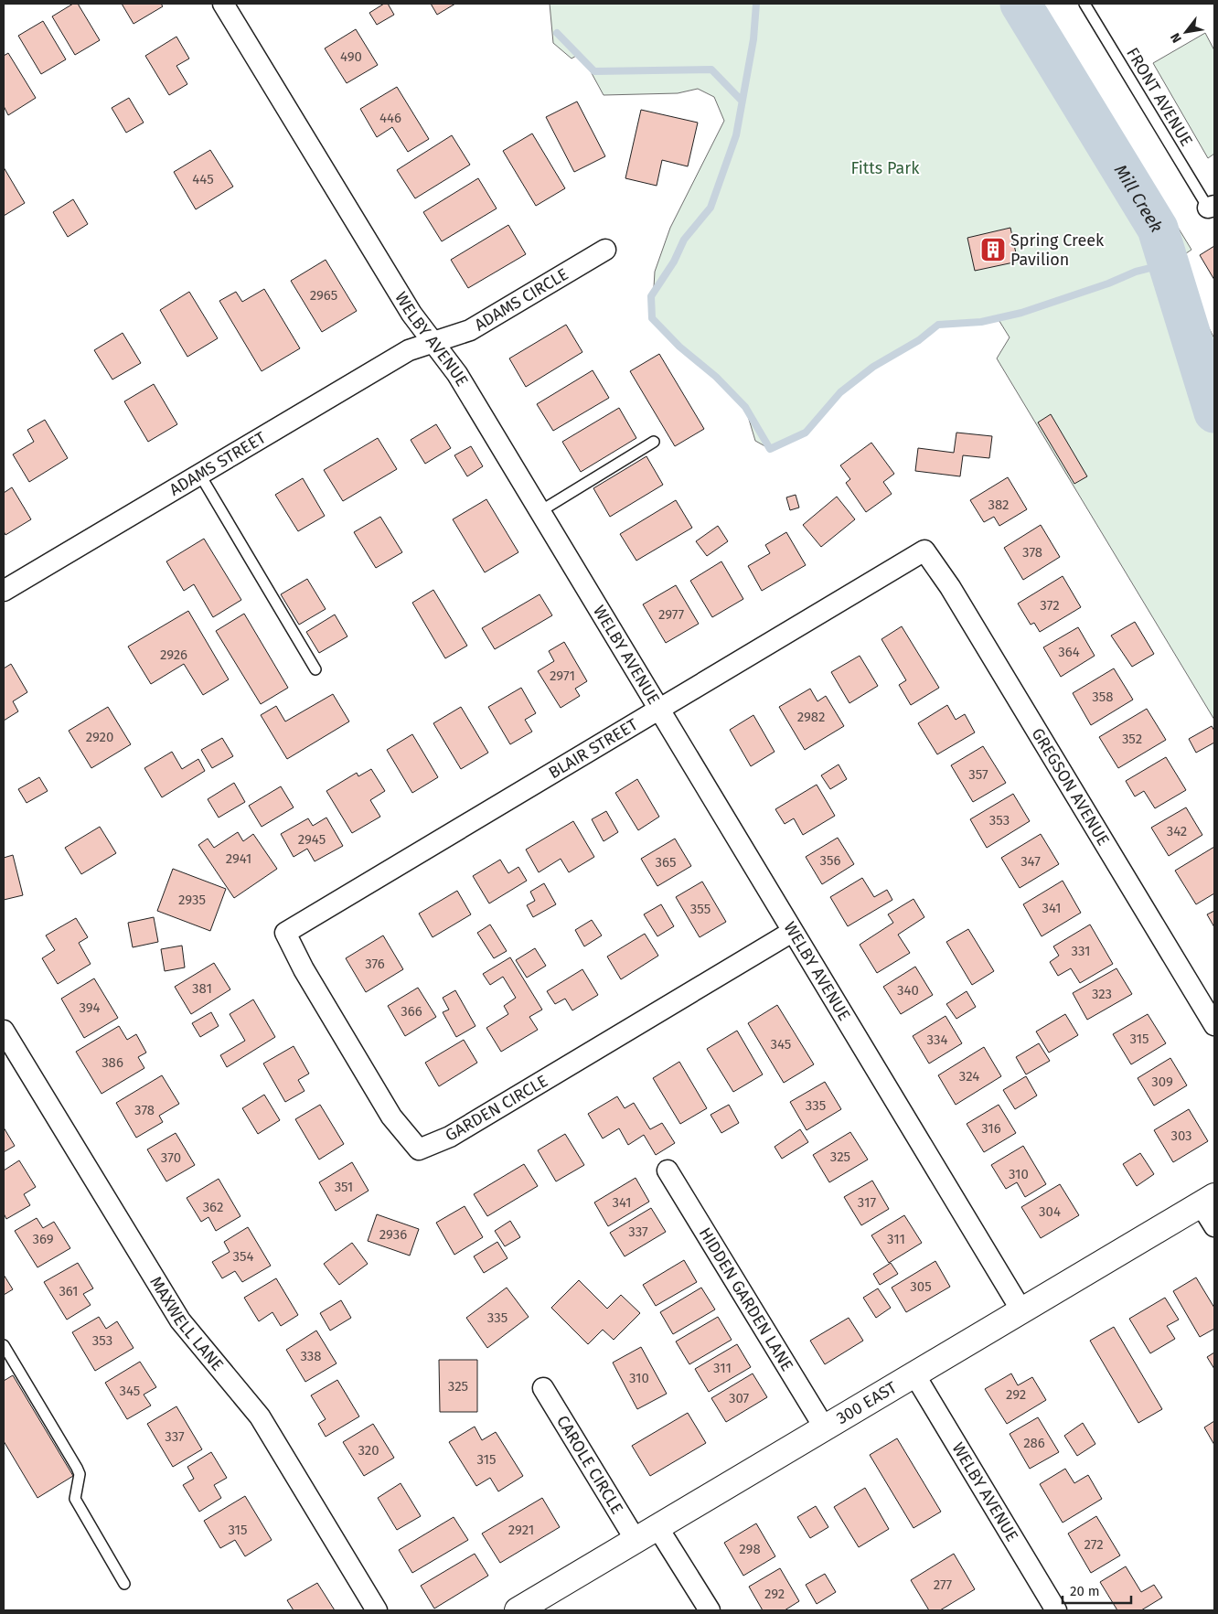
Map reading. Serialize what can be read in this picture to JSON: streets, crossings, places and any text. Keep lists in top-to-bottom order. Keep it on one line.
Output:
{"streets":{"street":["ADAMS CIRCLE","WELBY AVENUE","ADAMS STREET","BLAIR STREET","GREGSON AVENUE","GARDEN CIRCLE","HIDDEN GARDEN LANE","MAXWELL LANE","300 EAST","CAROLE CIRCLE"],"lane":["FRONT AVENUE"]},"crossings":[["ADAMS CIRCLE","WELBY AVENUE"],["ADAMS CIRCLE","ADAMS STREET"],["WELBY AVENUE","ADAMS STREET"],["WELBY AVENUE","BLAIR STREET"],["WELBY AVENUE","GARDEN CIRCLE"],["WELBY AVENUE","300 EAST"],["BLAIR STREET","GREGSON AVENUE"],["BLAIR STREET","GARDEN CIRCLE"],["HIDDEN GARDEN LANE","300 EAST"],["300 EAST","CAROLE CIRCLE"]],"water":["Mill Creek"],"parks":["Fitts Park"],"places":{"building":["Spring Creek Pavilion"]},"house_numbers":["490","446","445","2965","382","378","372","2977","364","2926","2971","358","2982","2920","352","357","353","342","2945","2941","356","347","365","2935","341","355","331","376","381","340","323","394","366","315","334","345","386","324","309","335","378","316","303","325","370","310","351","341","317","362","304","337","2936","369","311","354","305","361","335","353","338","311","310","325","345","292","307","337","286","320","315","315","2921","272","298","277","292"],"scale_bar":"20 m","north":"bottom left"}
